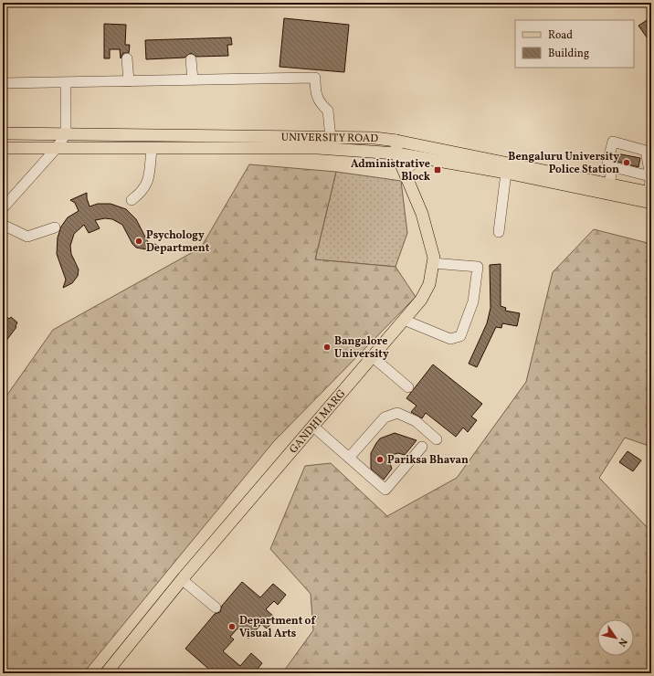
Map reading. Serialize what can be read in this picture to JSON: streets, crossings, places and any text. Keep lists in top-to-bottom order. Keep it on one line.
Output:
{"streets":{"main road":["UNIVERSITY ROAD","GANDHI MARG"]},"crossings":[["UNIVERSITY ROAD","GANDHI MARG"]],"places":{"other":["Bengaluru University Police Station","Psychology Department","Bangalore University","Pariksa Bhavan","Department of Visual Arts"],"transit":["Administrative Block"]},"legend":["Road","Building"],"north":"bottom right"}
